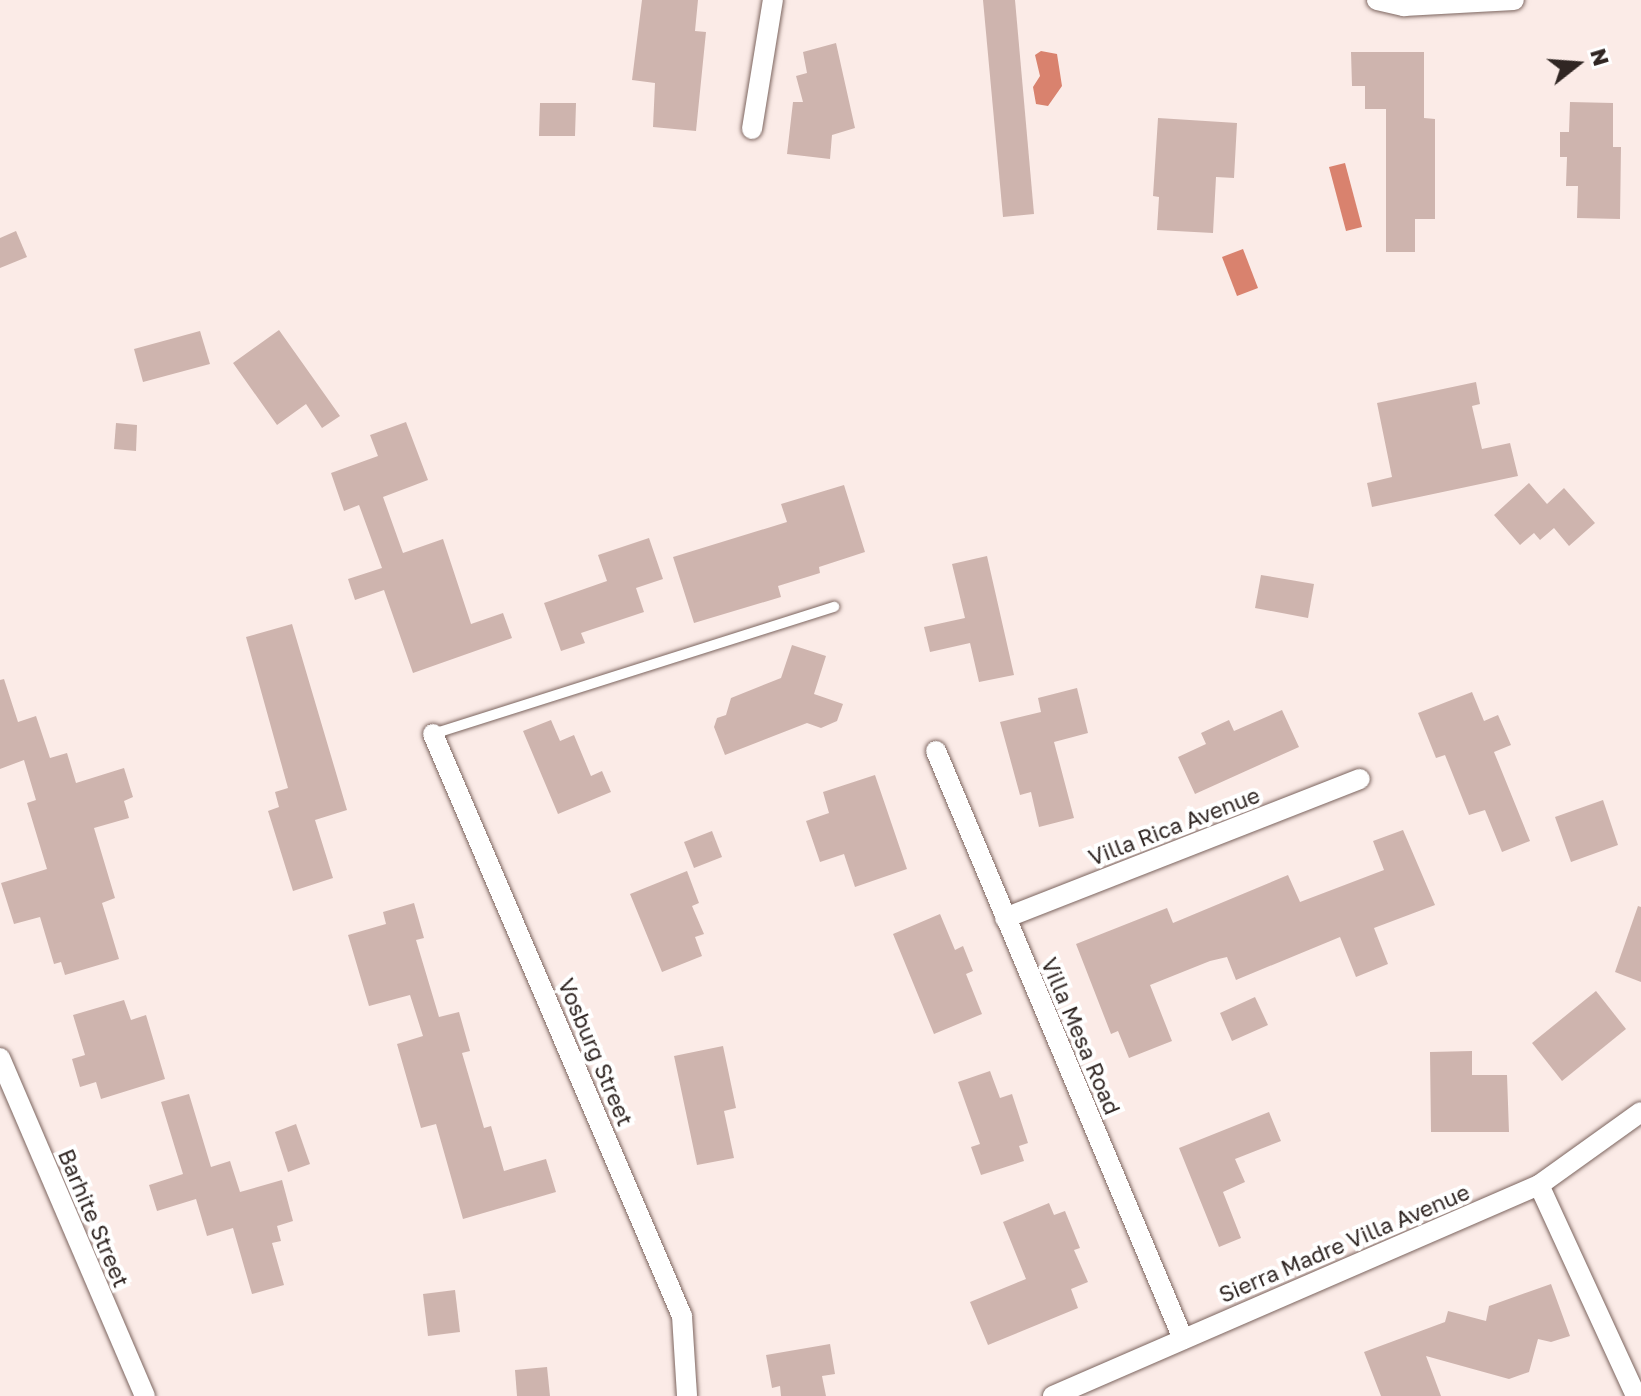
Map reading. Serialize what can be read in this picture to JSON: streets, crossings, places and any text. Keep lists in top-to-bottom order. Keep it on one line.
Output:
{"streets":{"street":["Villa Rica Avenue","Villa Mesa Road","Vosburg Street","Barhite Street","Sierra Madre Villa Avenue"]},"crossings":[["Villa Rica Avenue","Villa Mesa Road"],["Villa Mesa Road","Sierra Madre Villa Avenue"]],"north":"right"}
